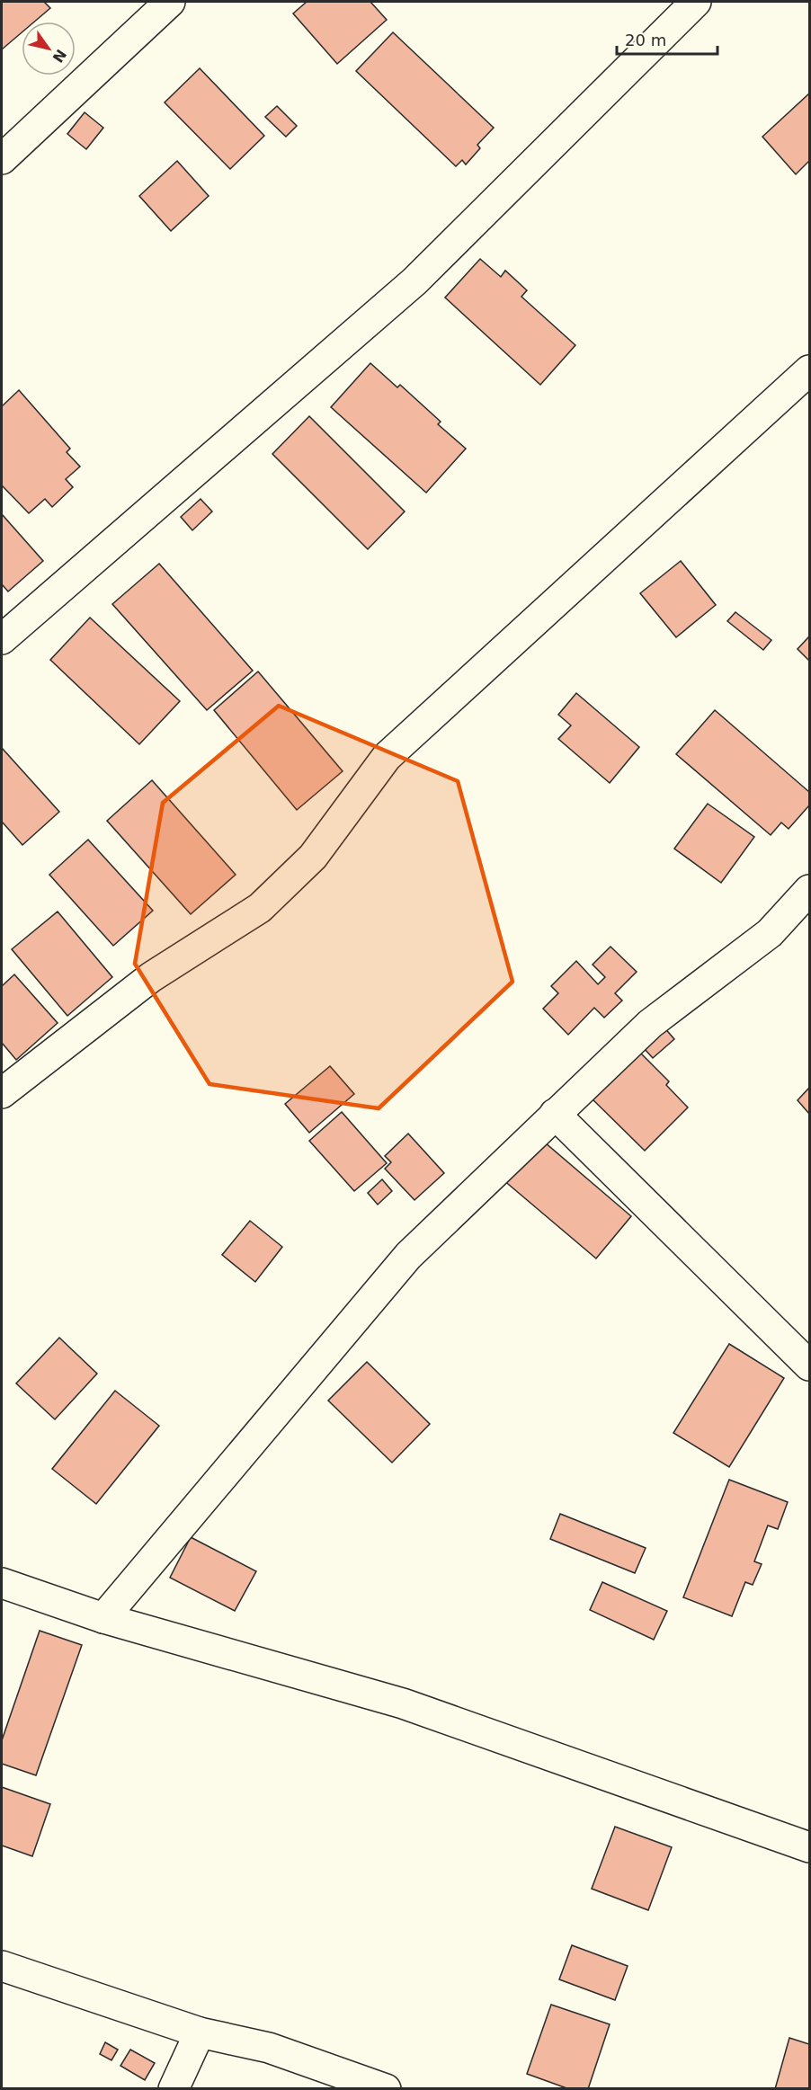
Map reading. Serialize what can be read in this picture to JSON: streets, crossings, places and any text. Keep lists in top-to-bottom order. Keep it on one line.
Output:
{"scale_bar":"20 m","north":"bottom right"}
